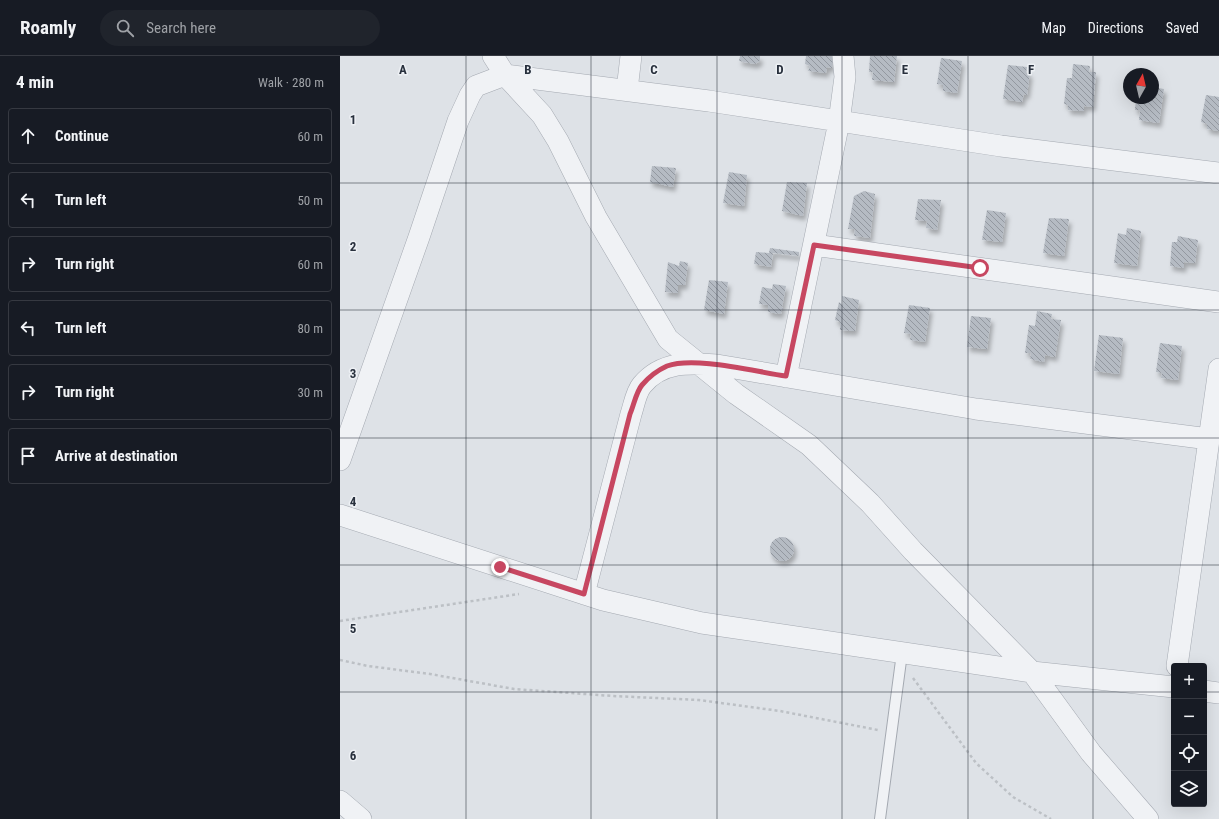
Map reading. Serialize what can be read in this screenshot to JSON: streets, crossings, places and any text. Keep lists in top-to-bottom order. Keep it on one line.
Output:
{"north":"top","page":{"header":"Roamly","search":"Search here","nav":["Map","Directions","Saved"],"heading":["4 min","Walk · 280 m"],"list":[["Continue","60 m"],["Turn left","50 m"],["Turn right","60 m"],["Turn left","80 m"],["Turn right","30 m"],"Arrive at destination"],"map_buttons":["+","−"]},"grid":{"columns":["A","B","C","D","E","F"],"rows":["1","2","3","4","5","6"]}}
